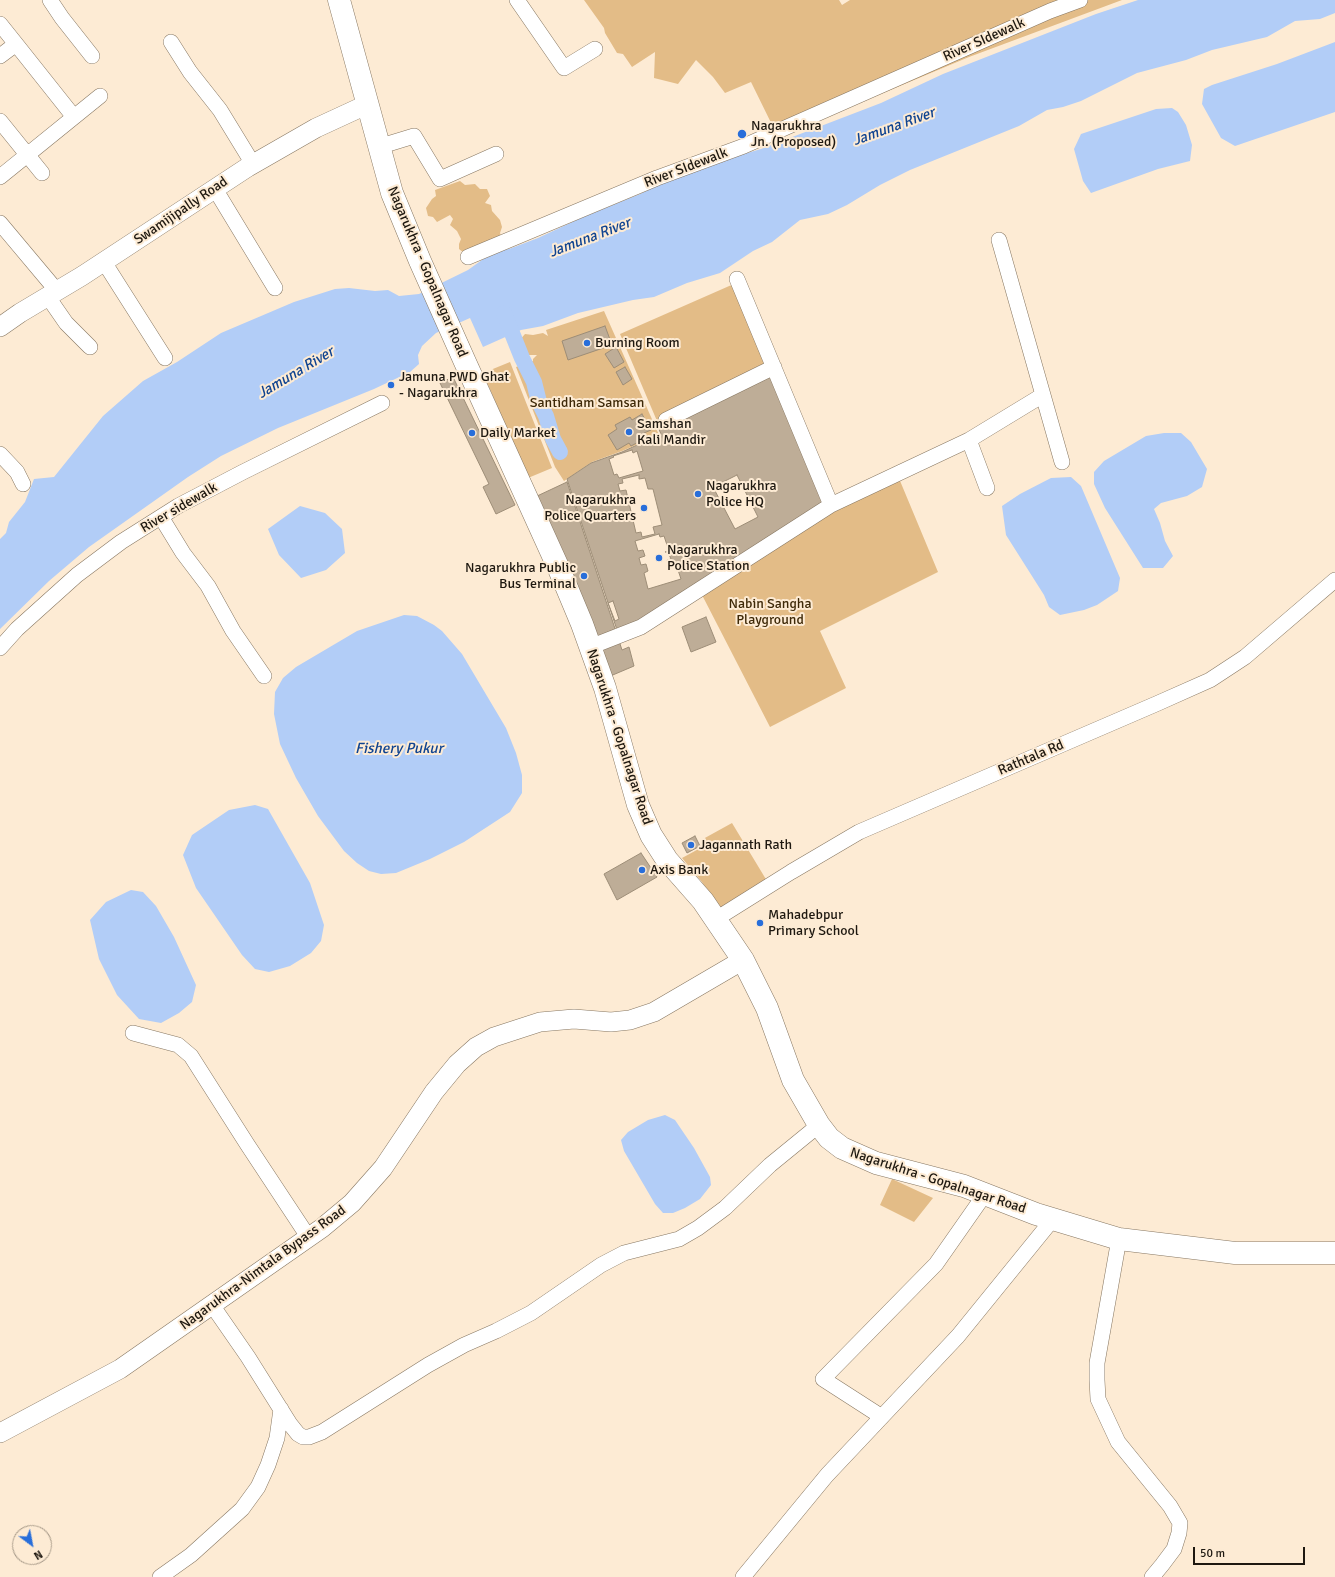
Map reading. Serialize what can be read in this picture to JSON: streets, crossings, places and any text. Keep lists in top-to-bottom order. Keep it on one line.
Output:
{"streets":{"main road":["Nagarukhra - Gopalnagar Road"],"street":["River SIdewalk","Swamijipally Road","River sidewalk","Rathtala Rd","Nagarukhra-Nimtala Bypass Road"]},"crossings":[["Swamijipally Road","Nagarukhra - Gopalnagar Road"],["Nagarukhra - Gopalnagar Road","Rathtala Rd"],["Nagarukhra - Gopalnagar Road","Nagarukhra-Nimtala Bypass Road"]],"water":["Jamuna River","Fishery Pukur"],"parks":["Santidham Samsan","Nabin Sangha Playground"],"places":["Nagarukhra Jn. (Proposed)","Burning Room","Jamuna PWD Ghat - Nagarukhra","Samshan Kali Mandir","Daily Market","Nagarukhra Police HQ","Nagarukhra Police Quarters","Nagarukhra Police Station","Nagarukhra Public Bus Terminal","Jagannath Rath","Axis Bank","Mahadebpur Primary School"],"scale_bar":"50 m","north":"bottom right"}
